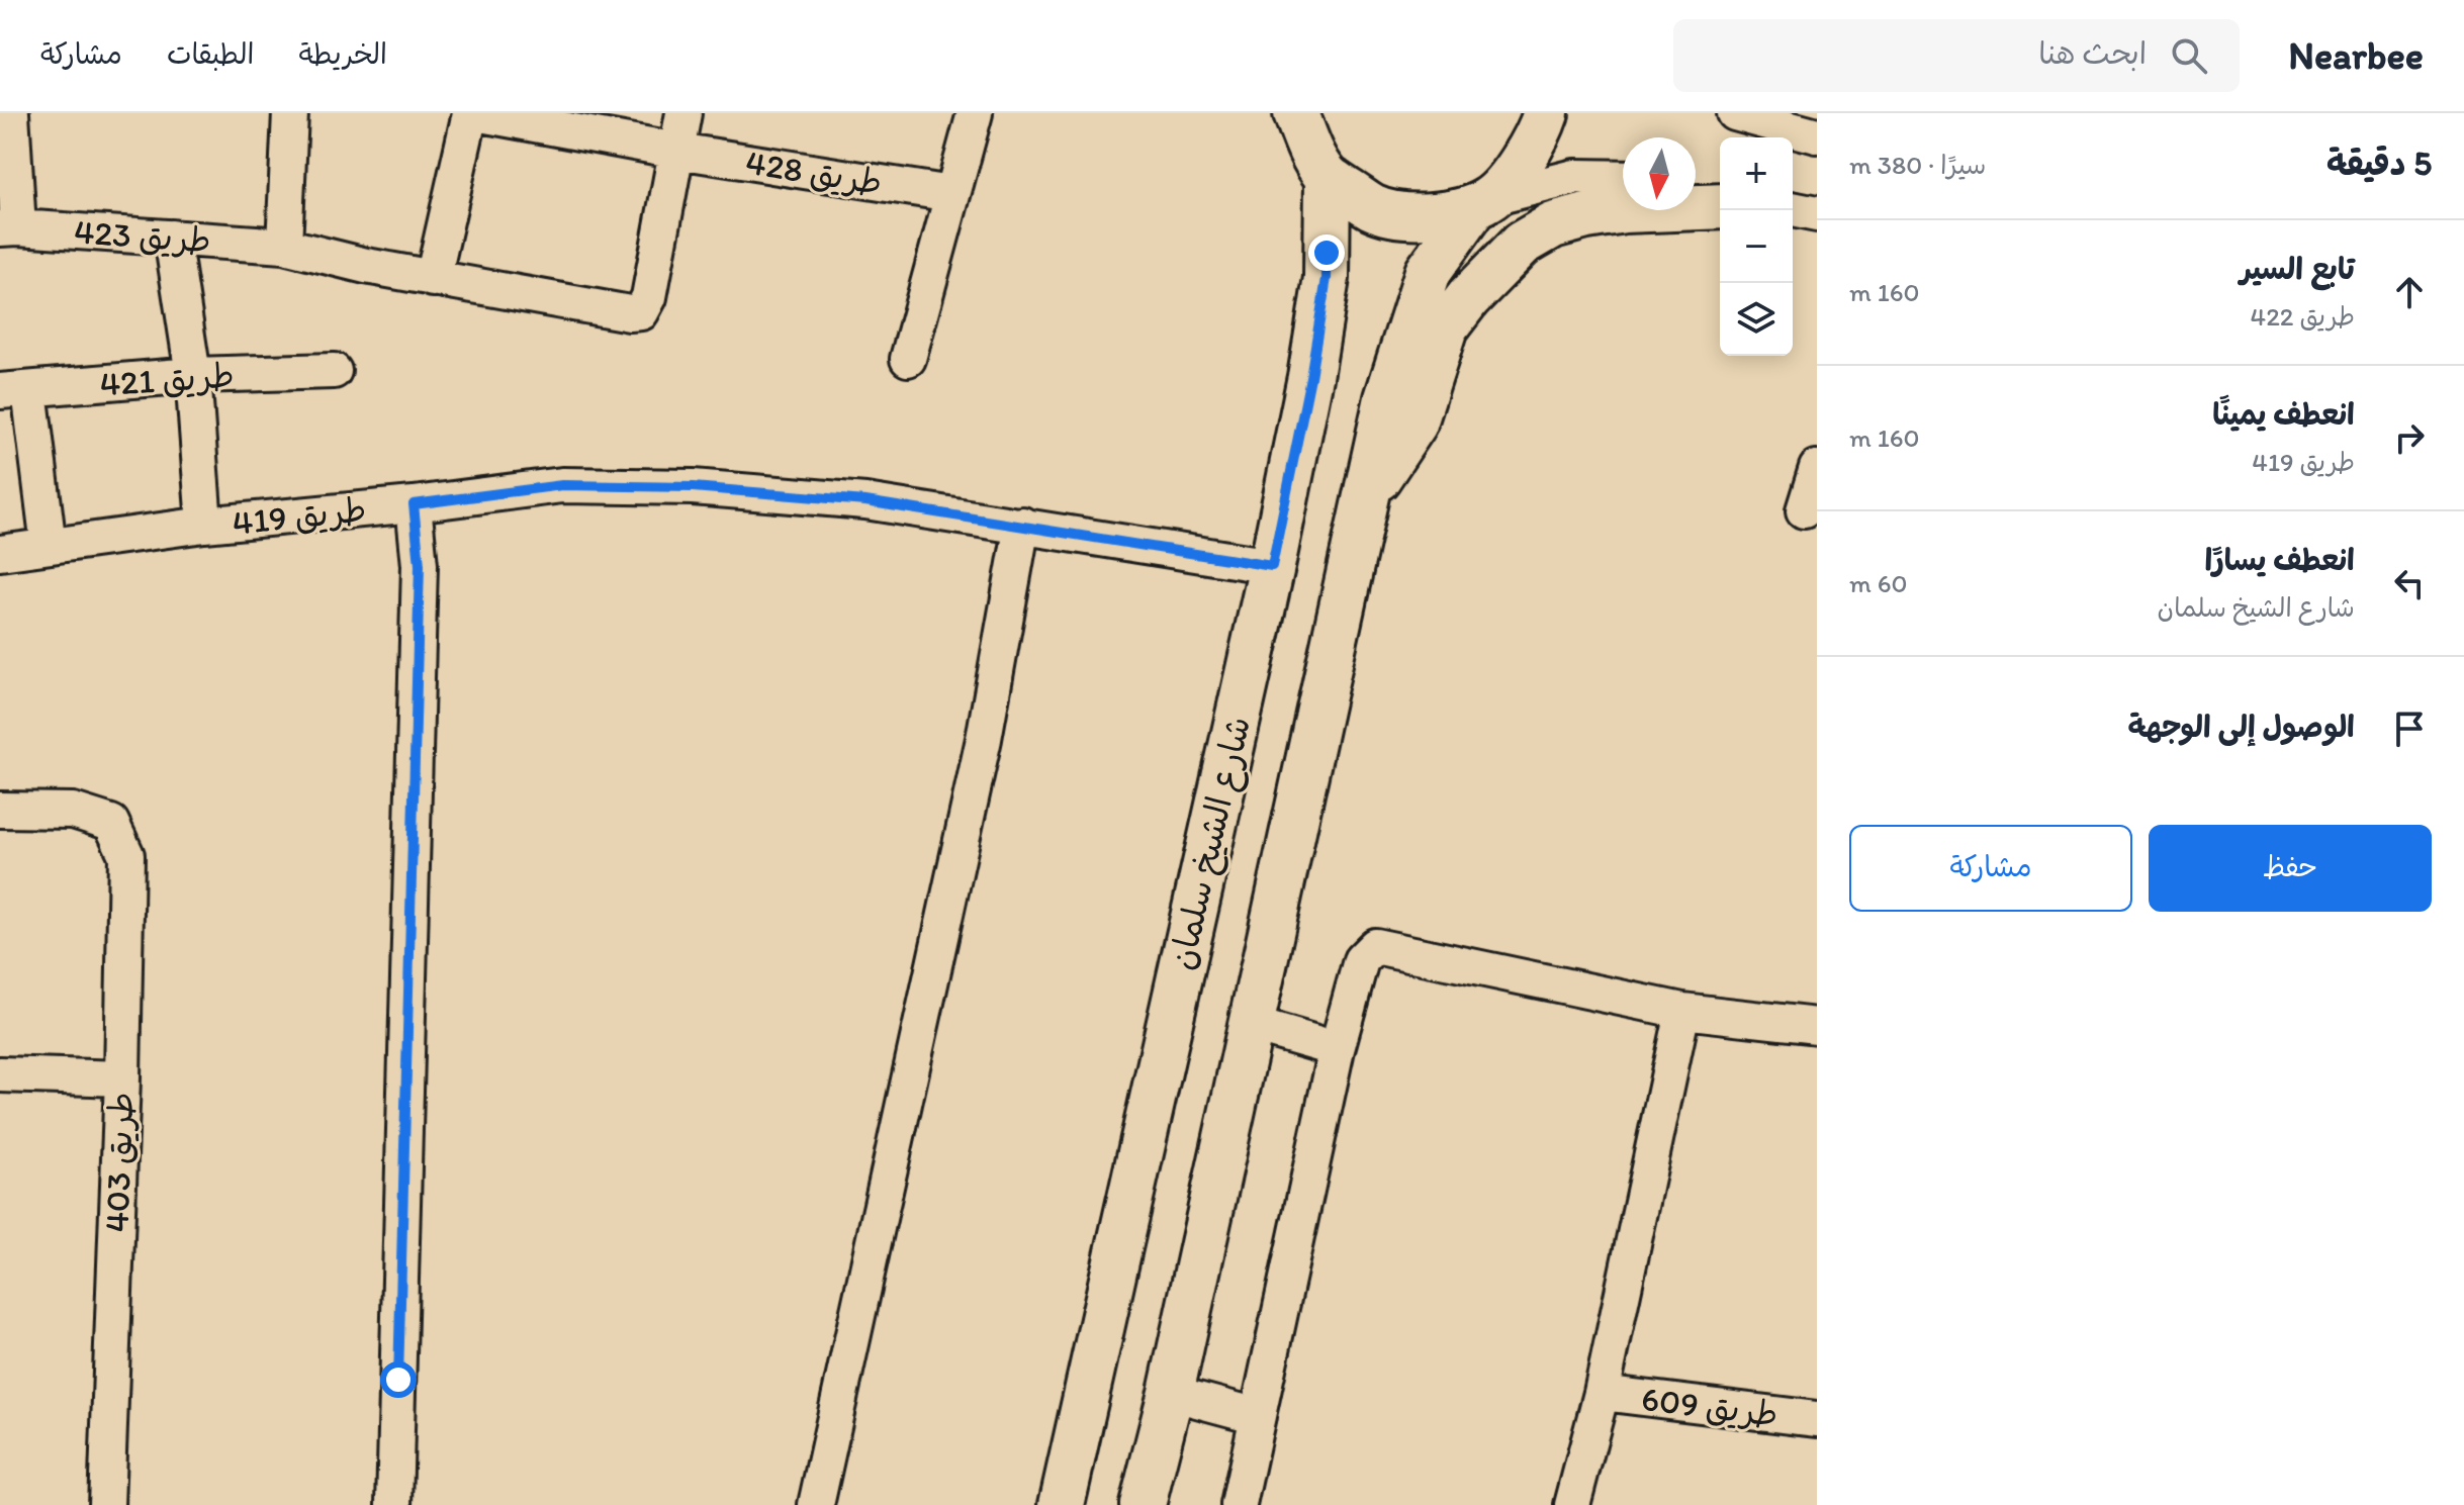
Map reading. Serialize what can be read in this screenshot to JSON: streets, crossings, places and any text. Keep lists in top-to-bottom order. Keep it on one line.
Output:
{"streets":{"main road":["شارع الشيخ سلمان"],"street":["طريق 428","طريق 423","طريق 421","طريق 419","طريق 403","طريق 609"]},"crossings":[["طريق 428","طريق 423"],["طريق 419","شارع الشيخ سلمان"]],"north":"bottom","page":{"header":"Nearbee","search":"ابحث هنا","nav":["الخريطة","الطبقات","مشاركة"],"heading":["5 دقيقة","سيرًا · 380 m"],"map_buttons":["+","−"],"list":[["تابع السير","طريق 422","160 m"],["انعطف يمينًا","طريق 419","160 m"],["انعطف يسارًا","شارع الشيخ سلمان","60 m"],"الوصول إلى الوجهة"],"buttons":["حفظ","مشاركة"]}}
